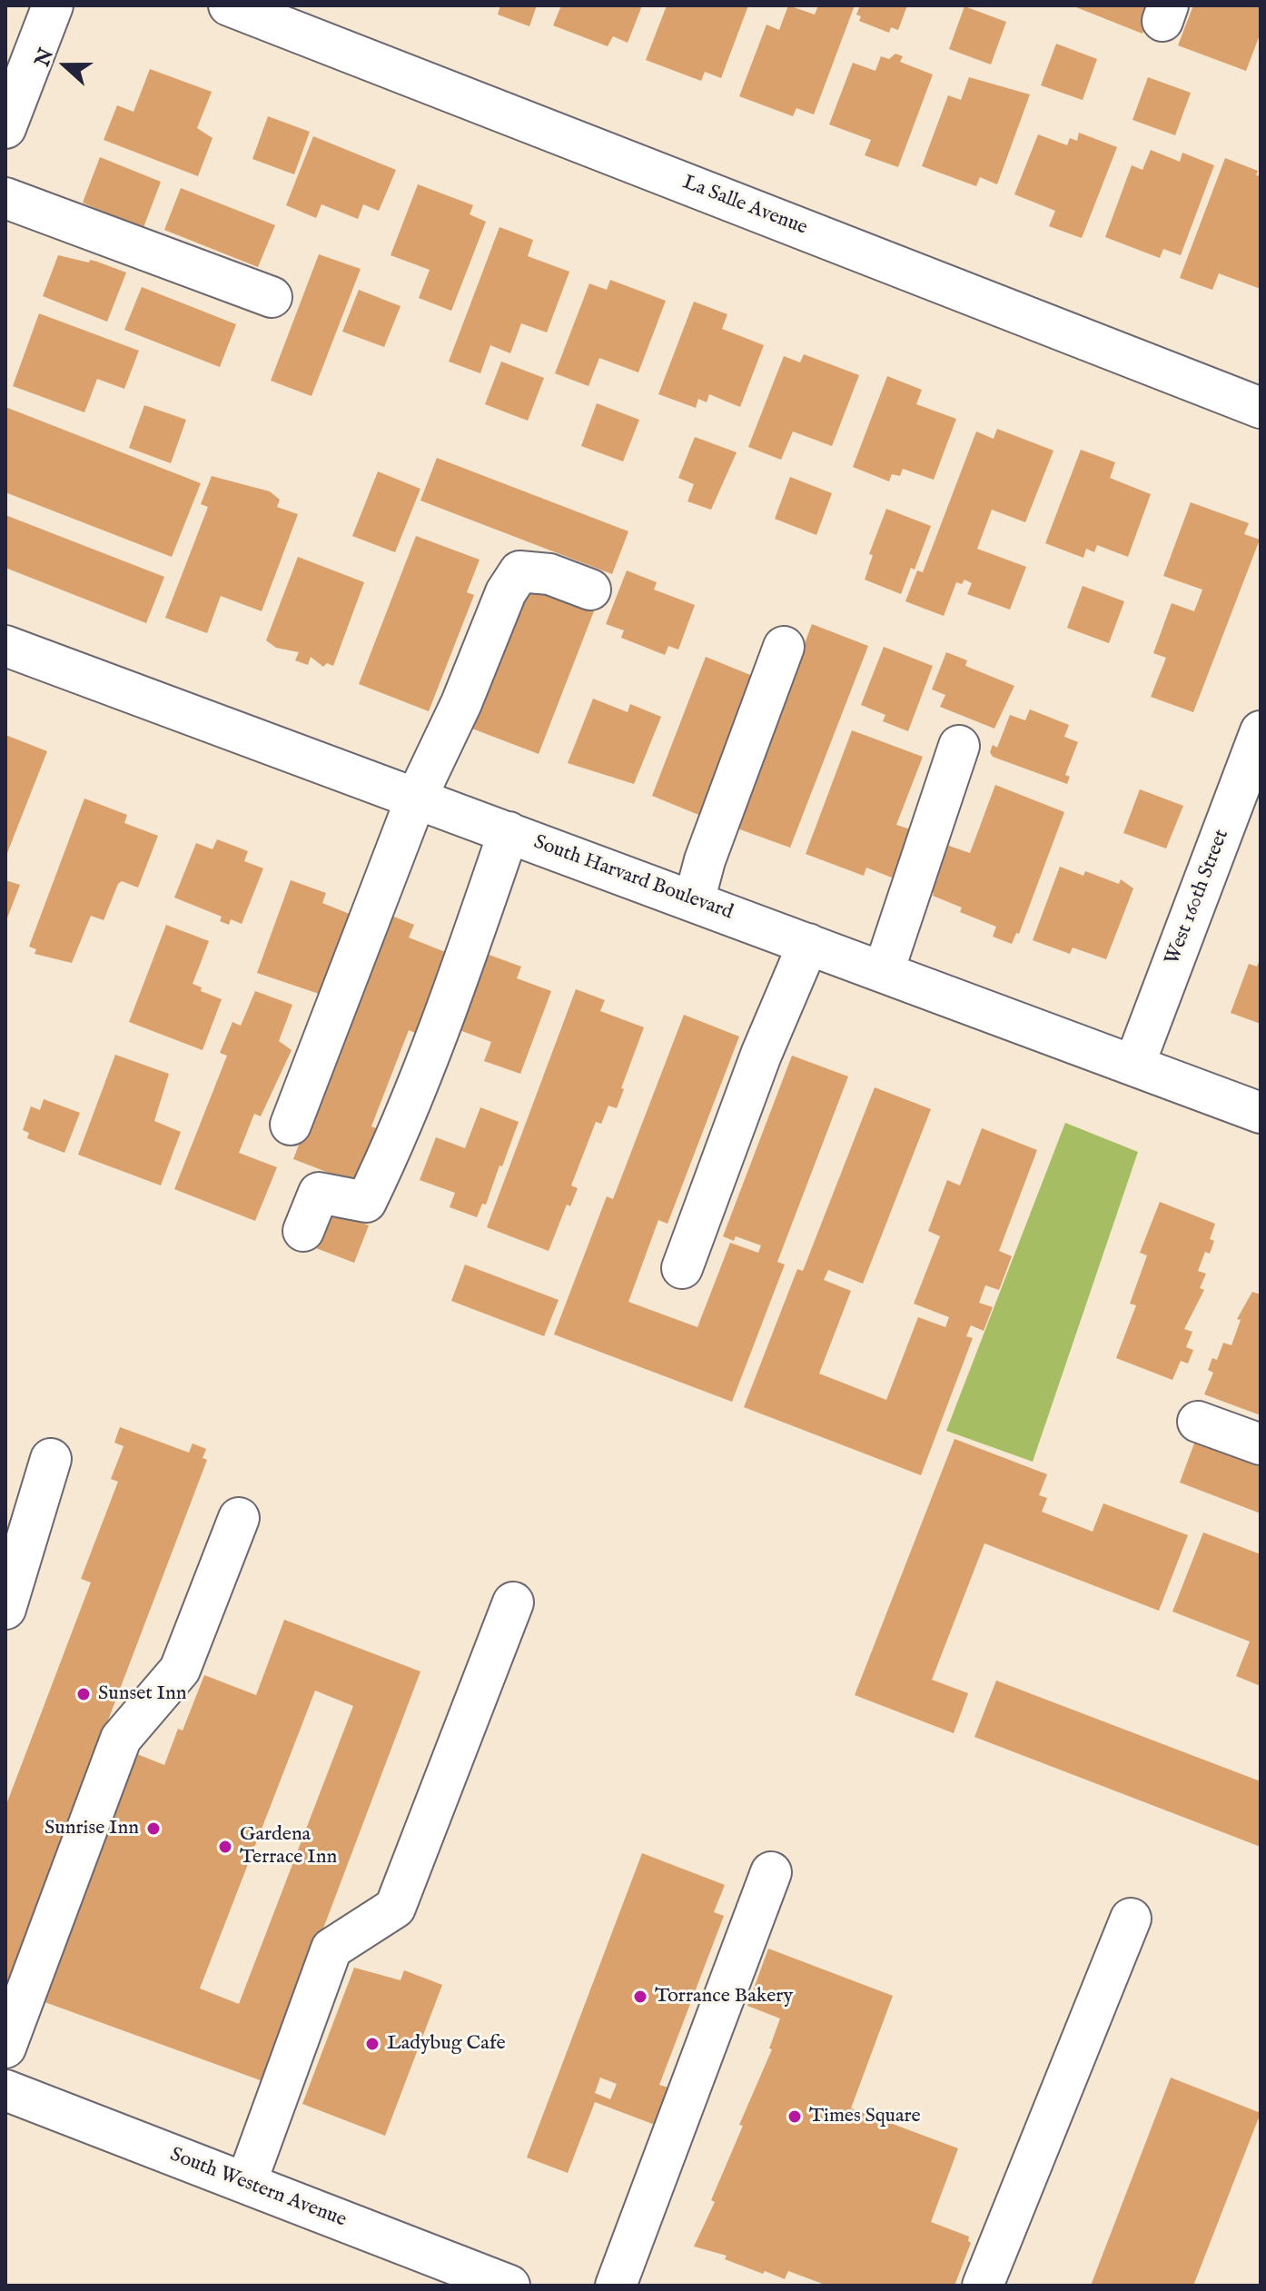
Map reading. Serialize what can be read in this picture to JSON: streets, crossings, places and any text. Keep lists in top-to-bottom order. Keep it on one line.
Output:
{"streets":{"street":["La Salle Avenue","South Harvard Boulevard","West 160th Street","South Western Avenue"]},"crossings":[["South Harvard Boulevard","West 160th Street"]],"places":["Sunset Inn","Sunrise Inn","Gardena Terrace Inn","Torrance Bakery","Ladybug Cafe","Times Square"],"north":"left"}
